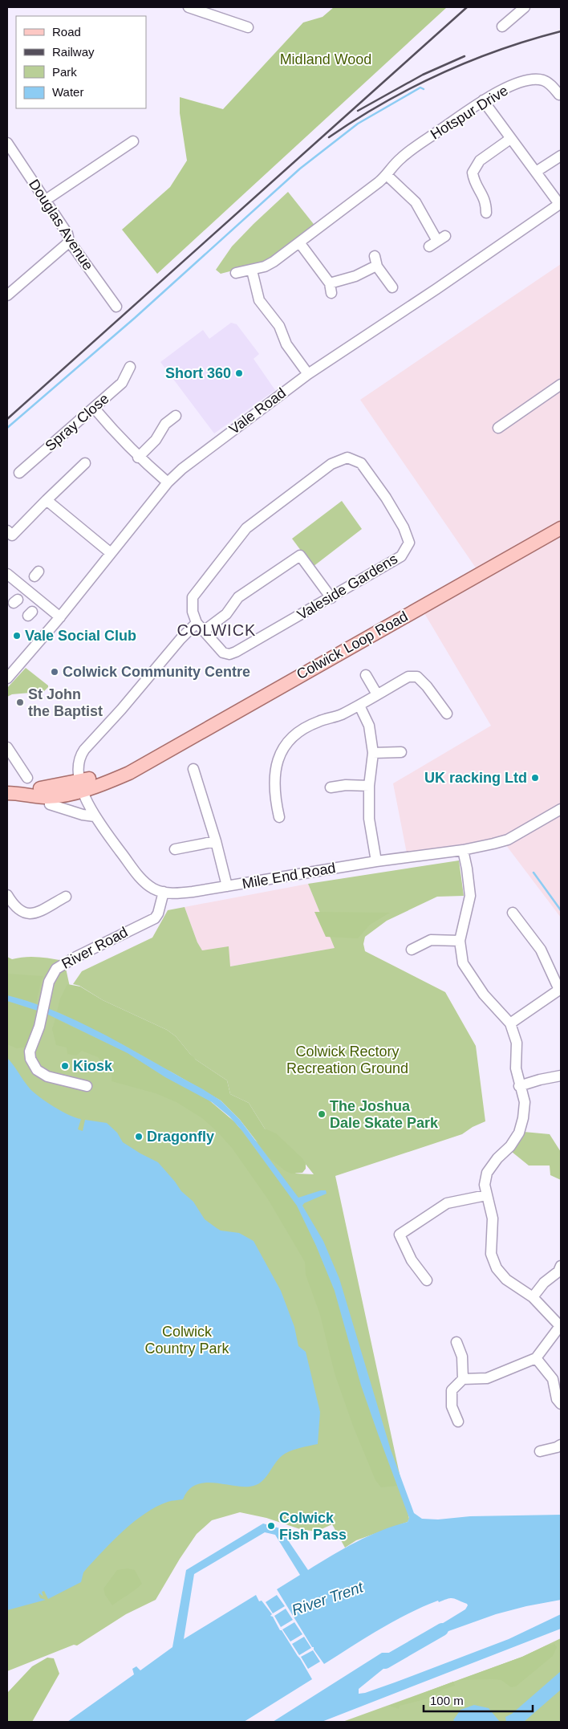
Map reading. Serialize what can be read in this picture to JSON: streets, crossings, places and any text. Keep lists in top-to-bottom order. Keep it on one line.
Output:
{"streets":{"main road":["Colwick Loop Road"],"street":["Hotspur Drive","Douglas Avenue","Vale Road","Spray Close","Valeside Gardens","Mile End Road","River Road"]},"crossings":[["Mile End Road","River Road"]],"districts":["COLWICK"],"water":["River Trent"],"parks":["Midland Wood","Colwick Rectory Recreation Ground","Colwick Country Park"],"places":["Short 360","Vale Social Club","Colwick Community Centre","St John the Baptist","UK racking Ltd","Kiosk","The Joshua Dale Skate Park","Dragonfly","Colwick Fish Pass"],"legend":["Road","Railway","Park","Water"],"scale_bar":"100 m"}
